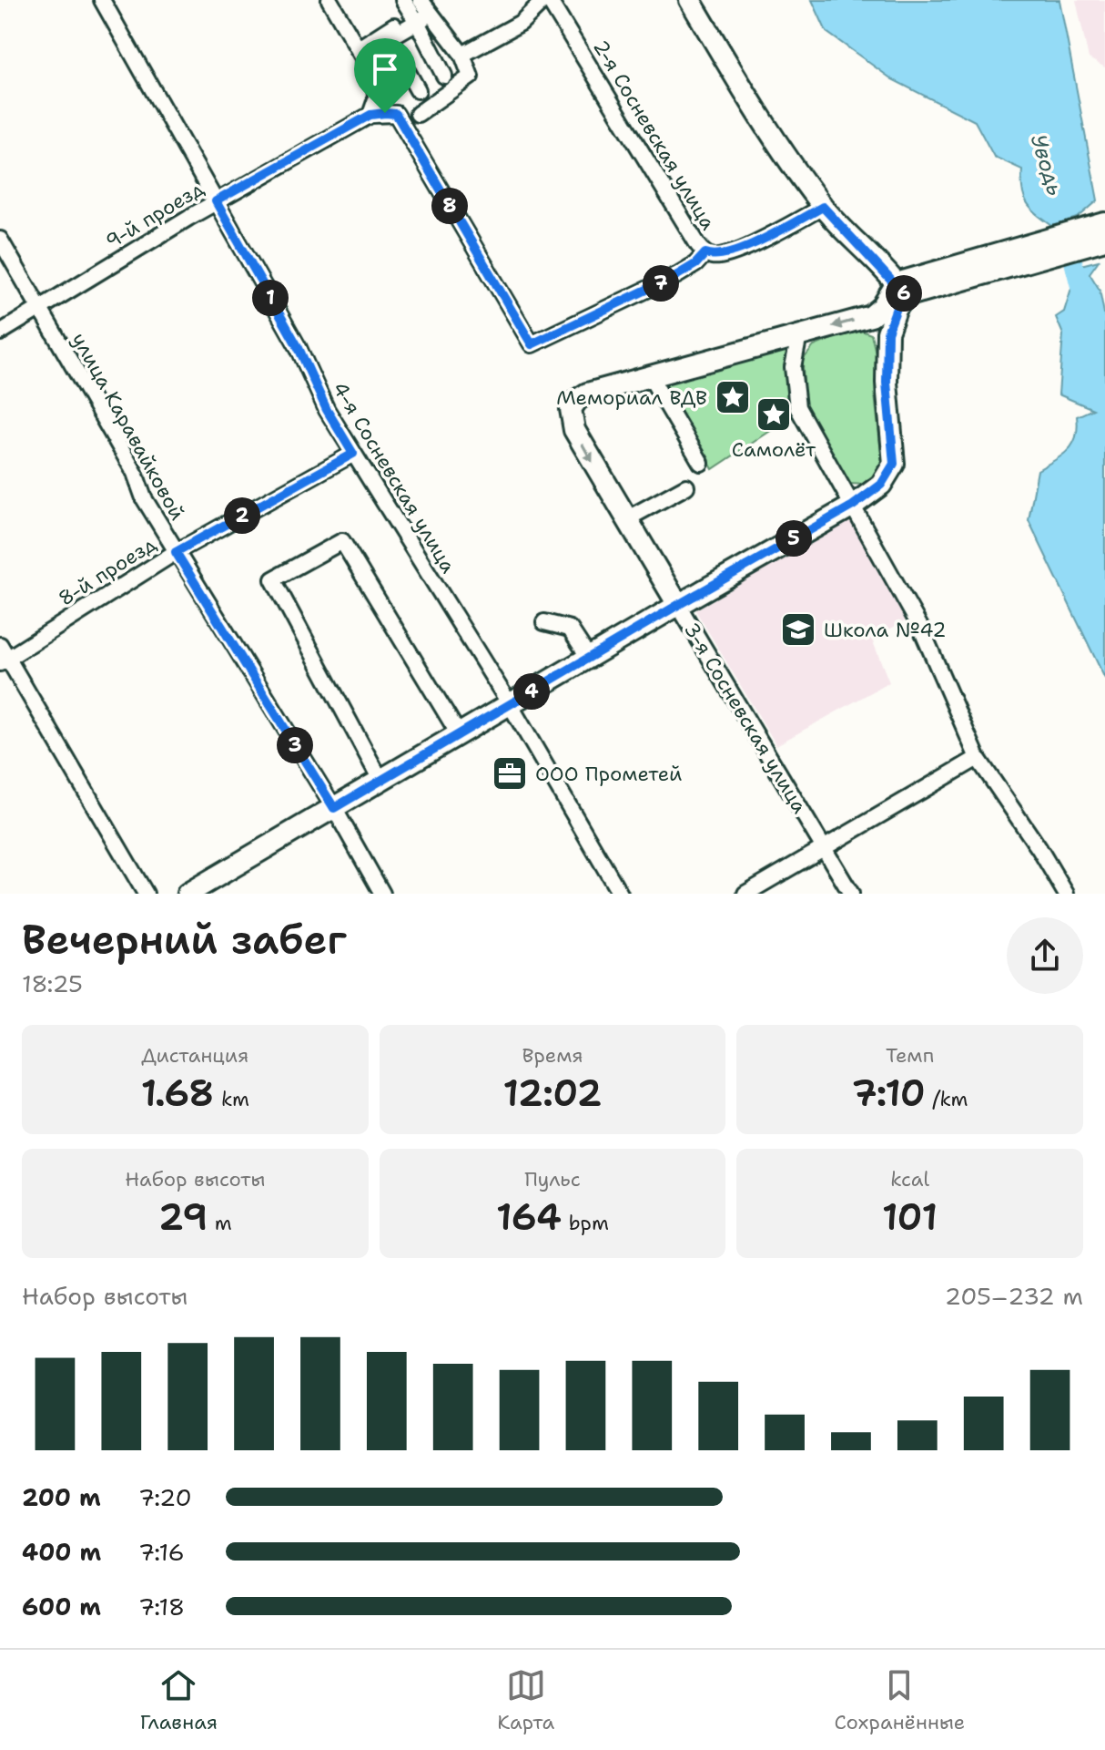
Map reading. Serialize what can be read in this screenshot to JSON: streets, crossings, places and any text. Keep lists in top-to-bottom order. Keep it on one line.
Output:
{"streets":{"main road":["3-я Сосневская улица"],"street":["2-я Сосневская улица","9-й проезд","улица Каравайковой","4-я Сосневская улица","8-й проезд"]},"crossings":[["9-й проезд","улица Каравайковой"],["9-й проезд","4-я Сосневская улица"],["улица Каравайковой","8-й проезд"],["4-я Сосневская улица","8-й проезд"]],"water":["Уводь"],"places":{"place":["Мемориал ВДВ","Самолёт"],"school or university":["Школа №42"],"office":["ООО Прометей"]},"page":{"pins":["8","7","6","1","2","5","4","3"],"heading":["Вечерний забег","18:25"],"stats":[["Дистанция","1.68 km"],["Время","12:02"],["Темп","7:10 /km"],["Набор высоты","29 m"],["Пульс","164 bpm"],["kcal","101"]],"chart":["Набор высоты","205–232 m"],"list":[{"name":"200 m","note":"7:20"},{"name":"400 m","note":"7:16"},{"name":"600 m","note":"7:18"}],"tabs":["Главная","Карта","Сохранённые"]}}
